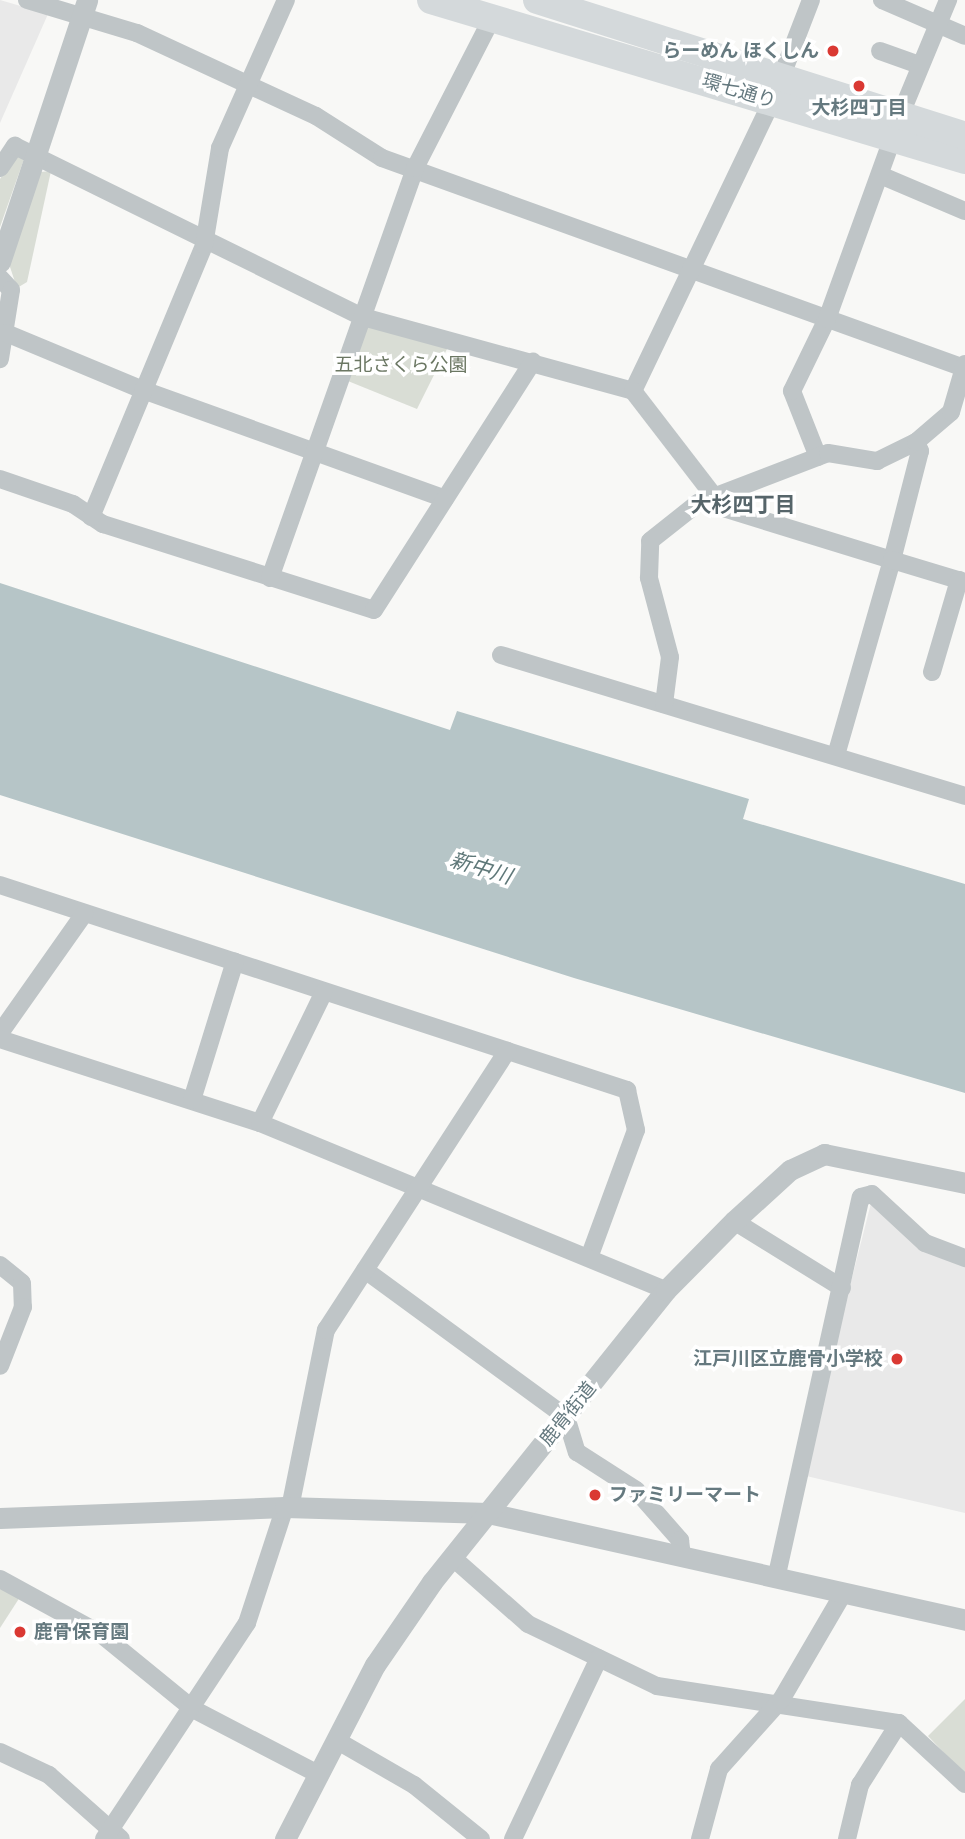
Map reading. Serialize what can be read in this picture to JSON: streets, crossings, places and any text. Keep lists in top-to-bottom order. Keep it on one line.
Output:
{"streets":{"main road":["環七通り"],"street":["鹿骨街道"]},"districts":["大杉四丁目"],"water":["新中川"],"parks":["五北さくら公園"],"places":["らーめん ほくしん","大杉四丁目","江戸川区立鹿骨小学校","ファミリーマート","鹿骨保育園"]}
